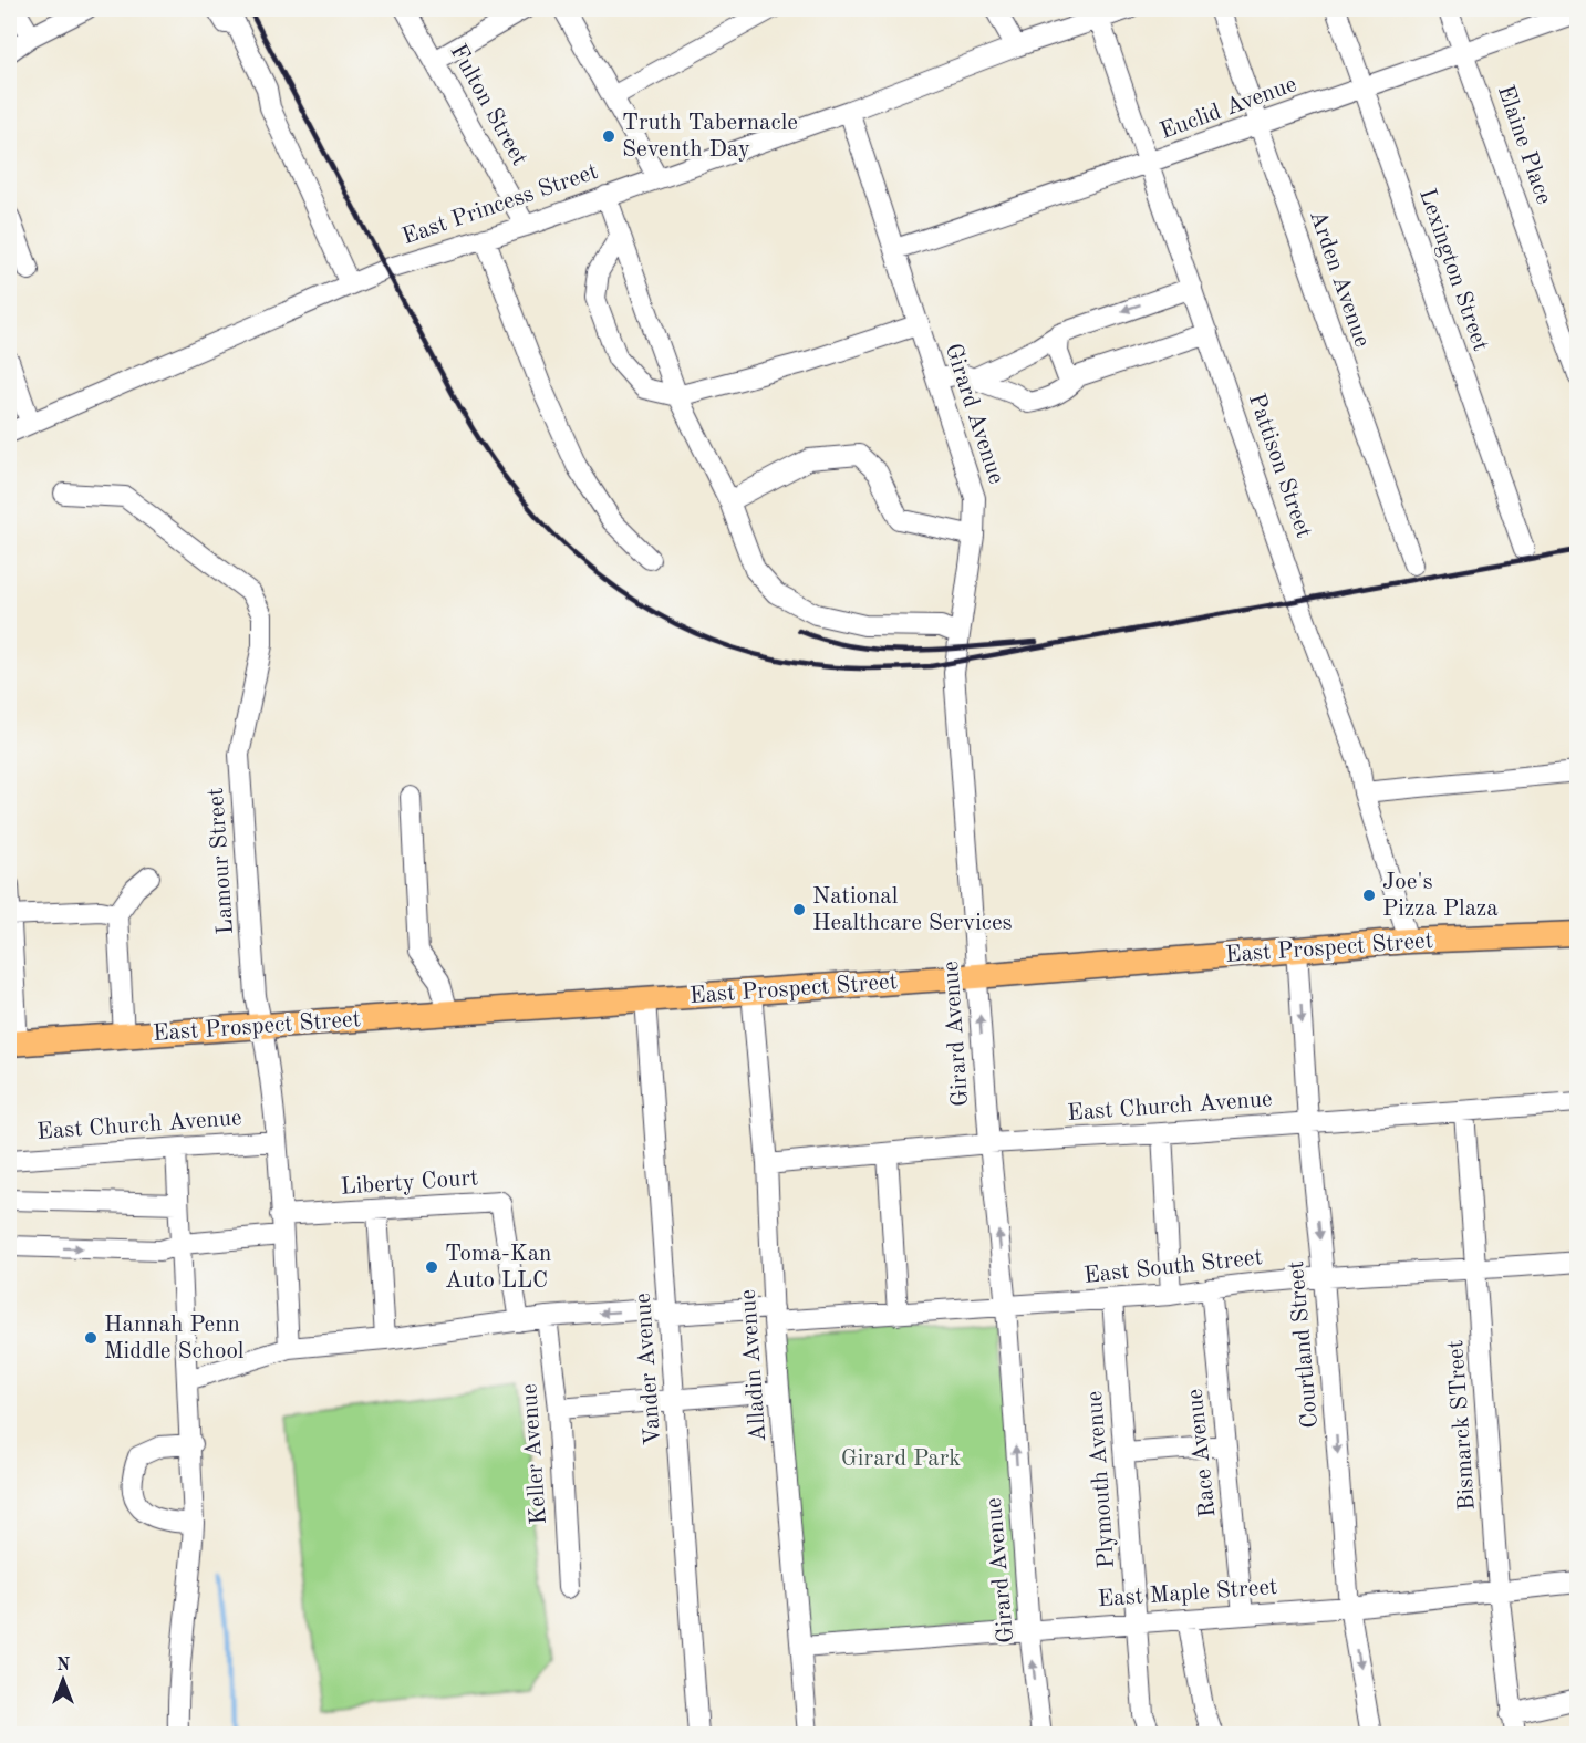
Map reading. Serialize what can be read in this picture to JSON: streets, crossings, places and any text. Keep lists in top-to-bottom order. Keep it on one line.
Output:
{"streets":{"main road":["East Prospect Street"],"street":["Fulton Street","Euclid Avenue","Elaine Place","East Princess Street","Lexington Street","Arden Avenue","Girard Avenue","Pattison Street","Lamour Street","East Church Avenue","Liberty Court","East South Street","Courtland Street","Alladin Avenue","Vander Avenue","Bismarck STreet","Race Avenue","Keller Avenue","Plymouth Avenue","East Maple Street"]},"crossings":[["Fulton Street","East Princess Street"],["Euclid Avenue","Elaine Place"],["Euclid Avenue","Lexington Street"],["Euclid Avenue","Arden Avenue"],["Euclid Avenue","Girard Avenue"],["Euclid Avenue","Pattison Street"],["East Princess Street","Girard Avenue"],["East Princess Street","Pattison Street"],["Girard Avenue","East Prospect Street"],["Girard Avenue","East Church Avenue"],["Girard Avenue","East South Street"],["Girard Avenue","East Maple Street"],["Pattison Street","East Prospect Street"],["Lamour Street","East Prospect Street"],["Lamour Street","East Church Avenue"],["Lamour Street","Liberty Court"],["Lamour Street","East South Street"],["East Prospect Street","Courtland Street"],["East Prospect Street","Alladin Avenue"],["East Prospect Street","Vander Avenue"],["East Church Avenue","Courtland Street"],["East Church Avenue","Alladin Avenue"],["East Church Avenue","Bismarck STreet"],["Liberty Court","East South Street"],["East South Street","Courtland Street"],["East South Street","Alladin Avenue"],["East South Street","Vander Avenue"],["East South Street","Bismarck STreet"],["East South Street","Race Avenue"],["East South Street","Keller Avenue"],["East South Street","Plymouth Avenue"],["Courtland Street","East Maple Street"],["Alladin Avenue","East Maple Street"],["Bismarck STreet","East Maple Street"],["Race Avenue","East Maple Street"],["Plymouth Avenue","East Maple Street"]],"parks":["Girard Park"],"places":["Truth Tabernacle Seventh Day","Joe's Pizza Plaza","National Healthcare Services","Toma-Kan Auto LLC","Hannah Penn Middle School"],"north":"top"}
